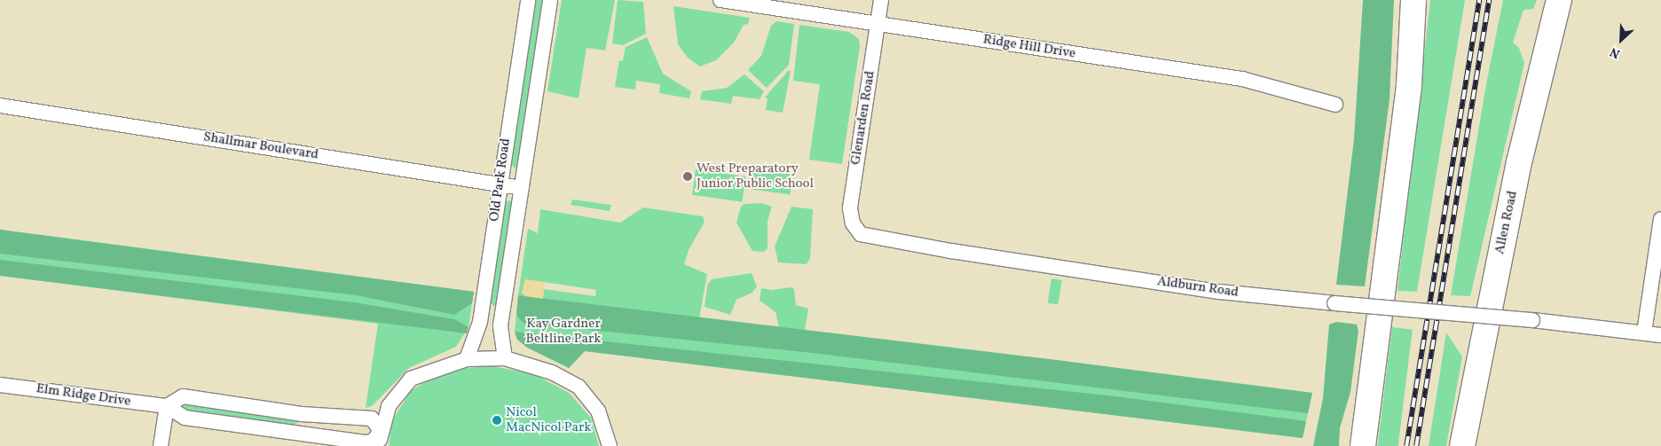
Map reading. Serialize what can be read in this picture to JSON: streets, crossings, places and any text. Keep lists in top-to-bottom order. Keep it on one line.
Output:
{"streets":{"highway":["Allen Road"],"street":["Ridge Hill Drive","Glenarden Road","Shallmar Boulevard","Old Park Road","Aldburn Road","Elm Ridge Drive"]},"crossings":[["Ridge Hill Drive","Glenarden Road"],["Glenarden Road","Aldburn Road"],["Shallmar Boulevard","Old Park Road"]],"parks":["Kay Gardner Beltline Park"],"places":["West Preparatory Junior Public School","Nicol MacNicol Park"],"north":"bottom left"}
